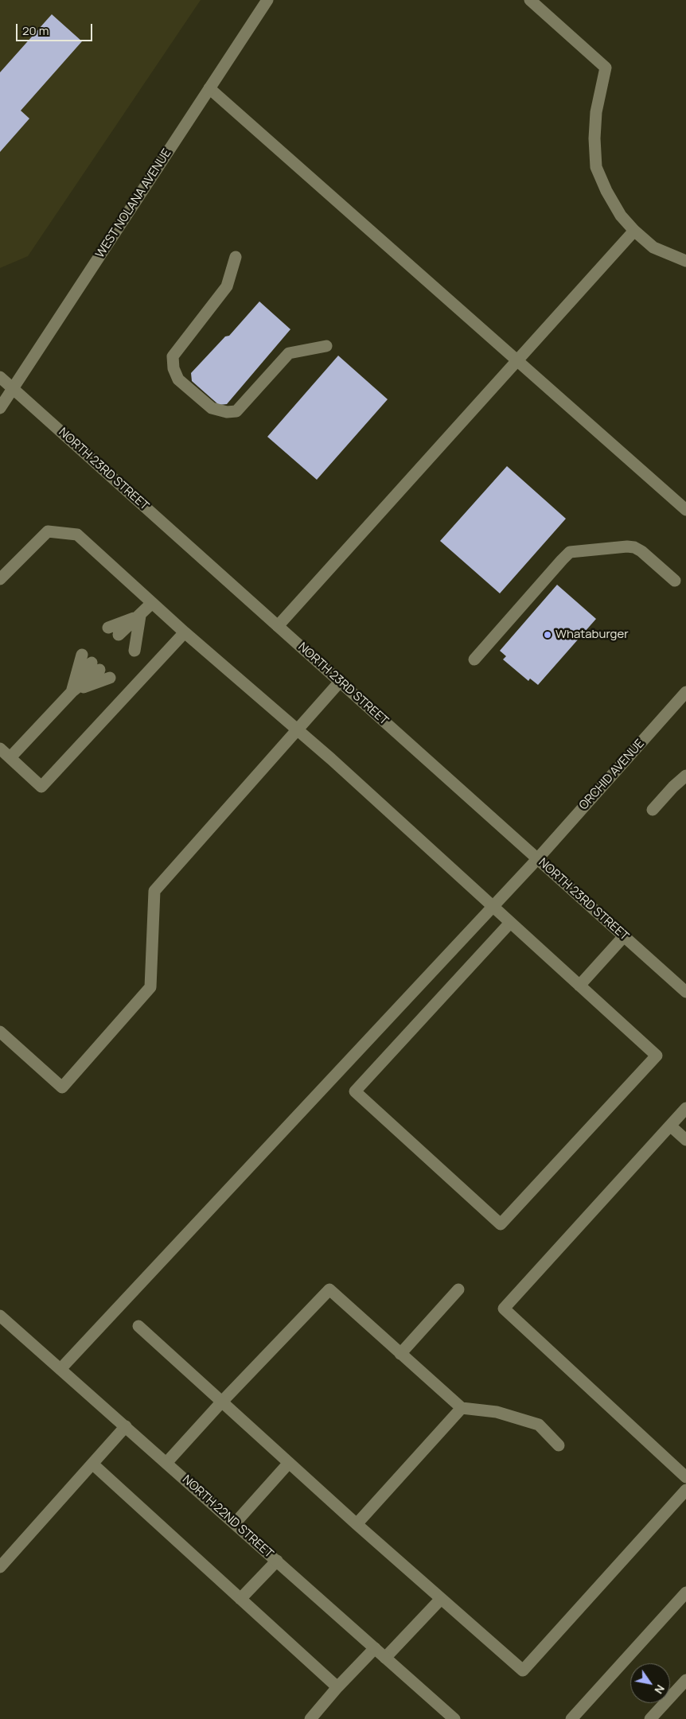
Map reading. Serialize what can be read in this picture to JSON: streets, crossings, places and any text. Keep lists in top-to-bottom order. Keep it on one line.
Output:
{"streets":{"main road":["WEST NOLANA AVENUE","NORTH 23RD STREET","ORCHID AVENUE","NORTH 22ND STREET"]},"crossings":[["WEST NOLANA AVENUE","NORTH 23RD STREET"],["NORTH 23RD STREET","ORCHID AVENUE"],["ORCHID AVENUE","NORTH 22ND STREET"]],"places":["Whataburger"],"scale_bar":"20 m","north":"bottom right"}
